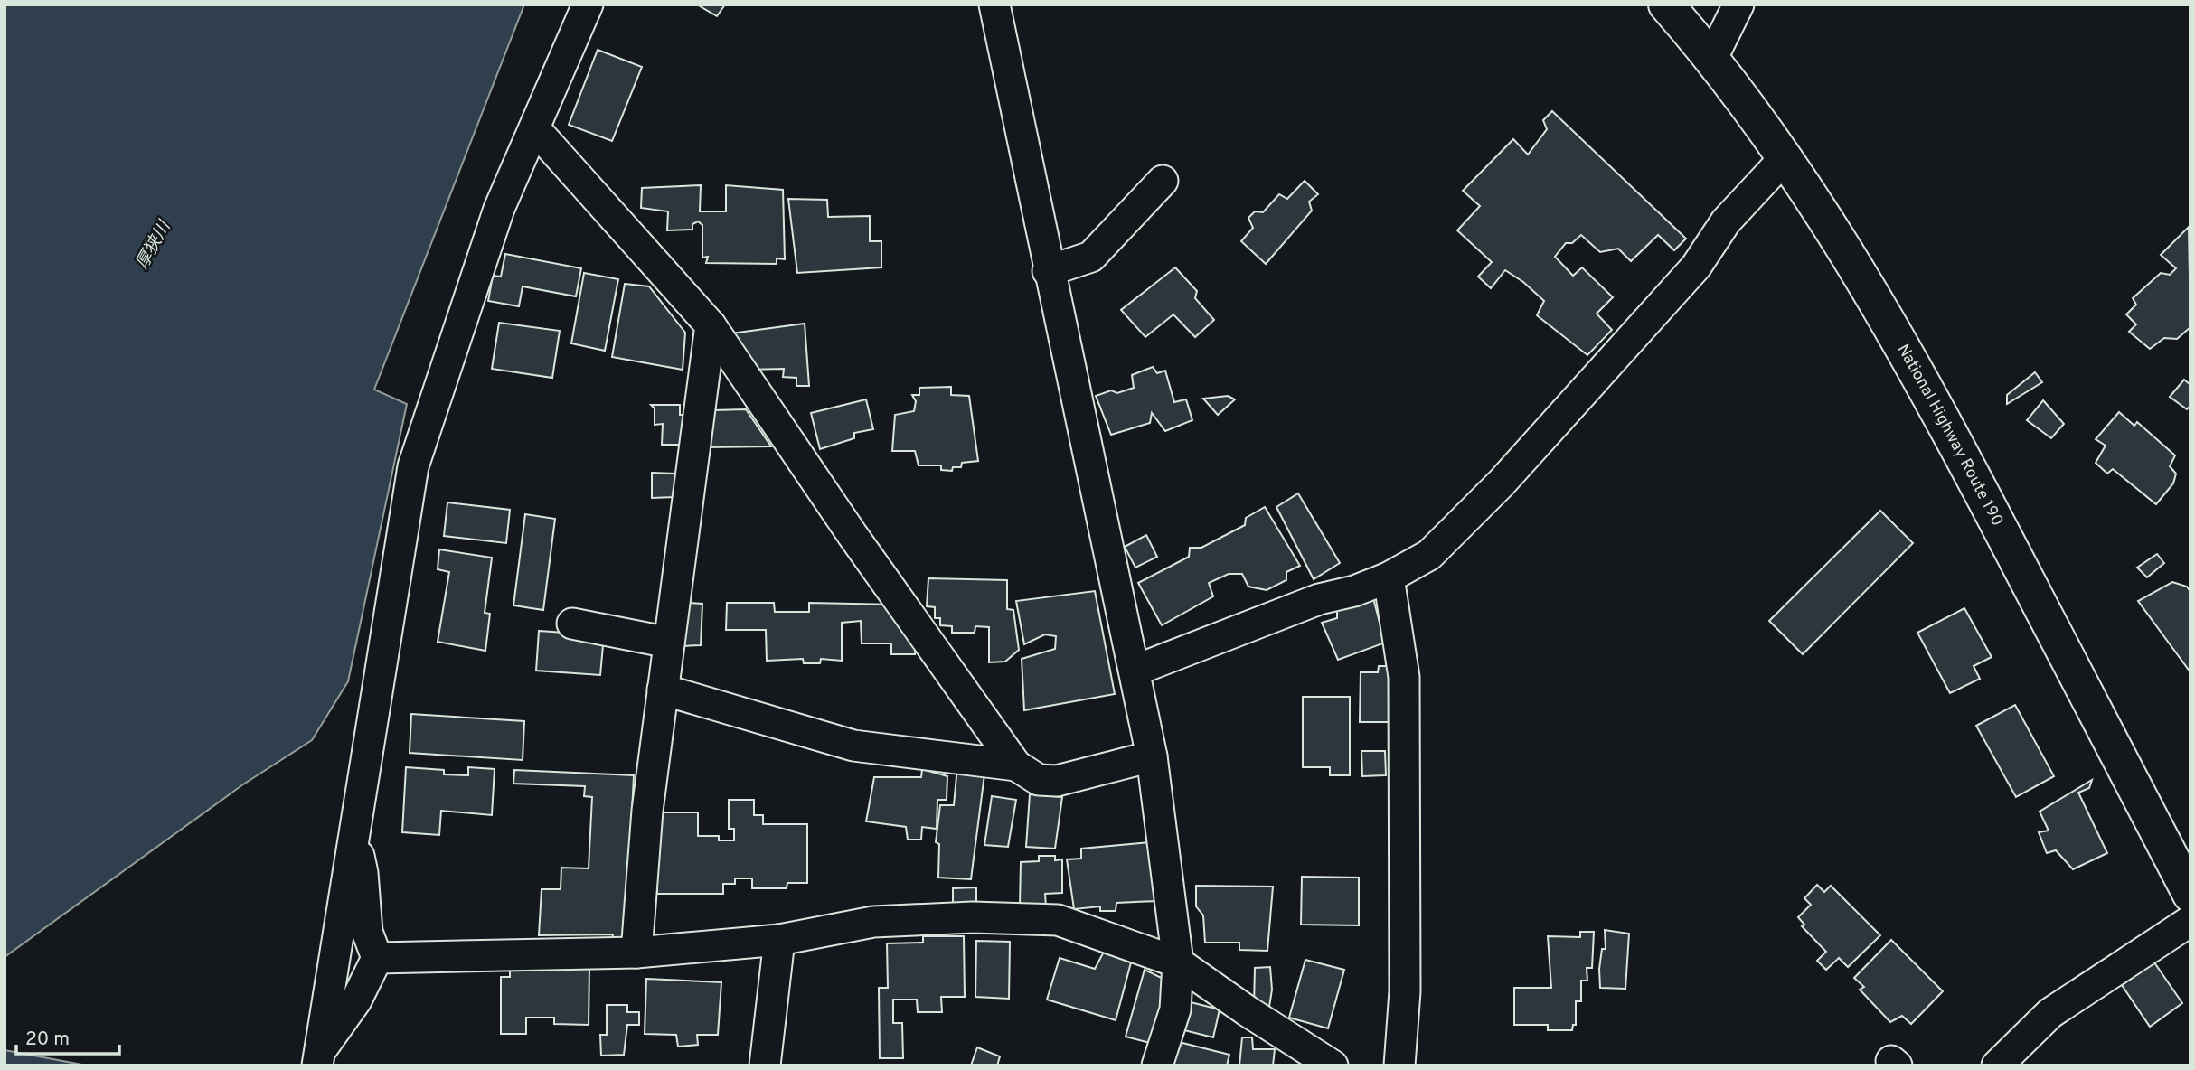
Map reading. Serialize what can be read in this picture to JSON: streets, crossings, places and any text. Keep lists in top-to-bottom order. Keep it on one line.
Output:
{"streets":{"highway":["National Highway Route 190"]},"water":["厚狭川"],"scale_bar":"20 m"}
